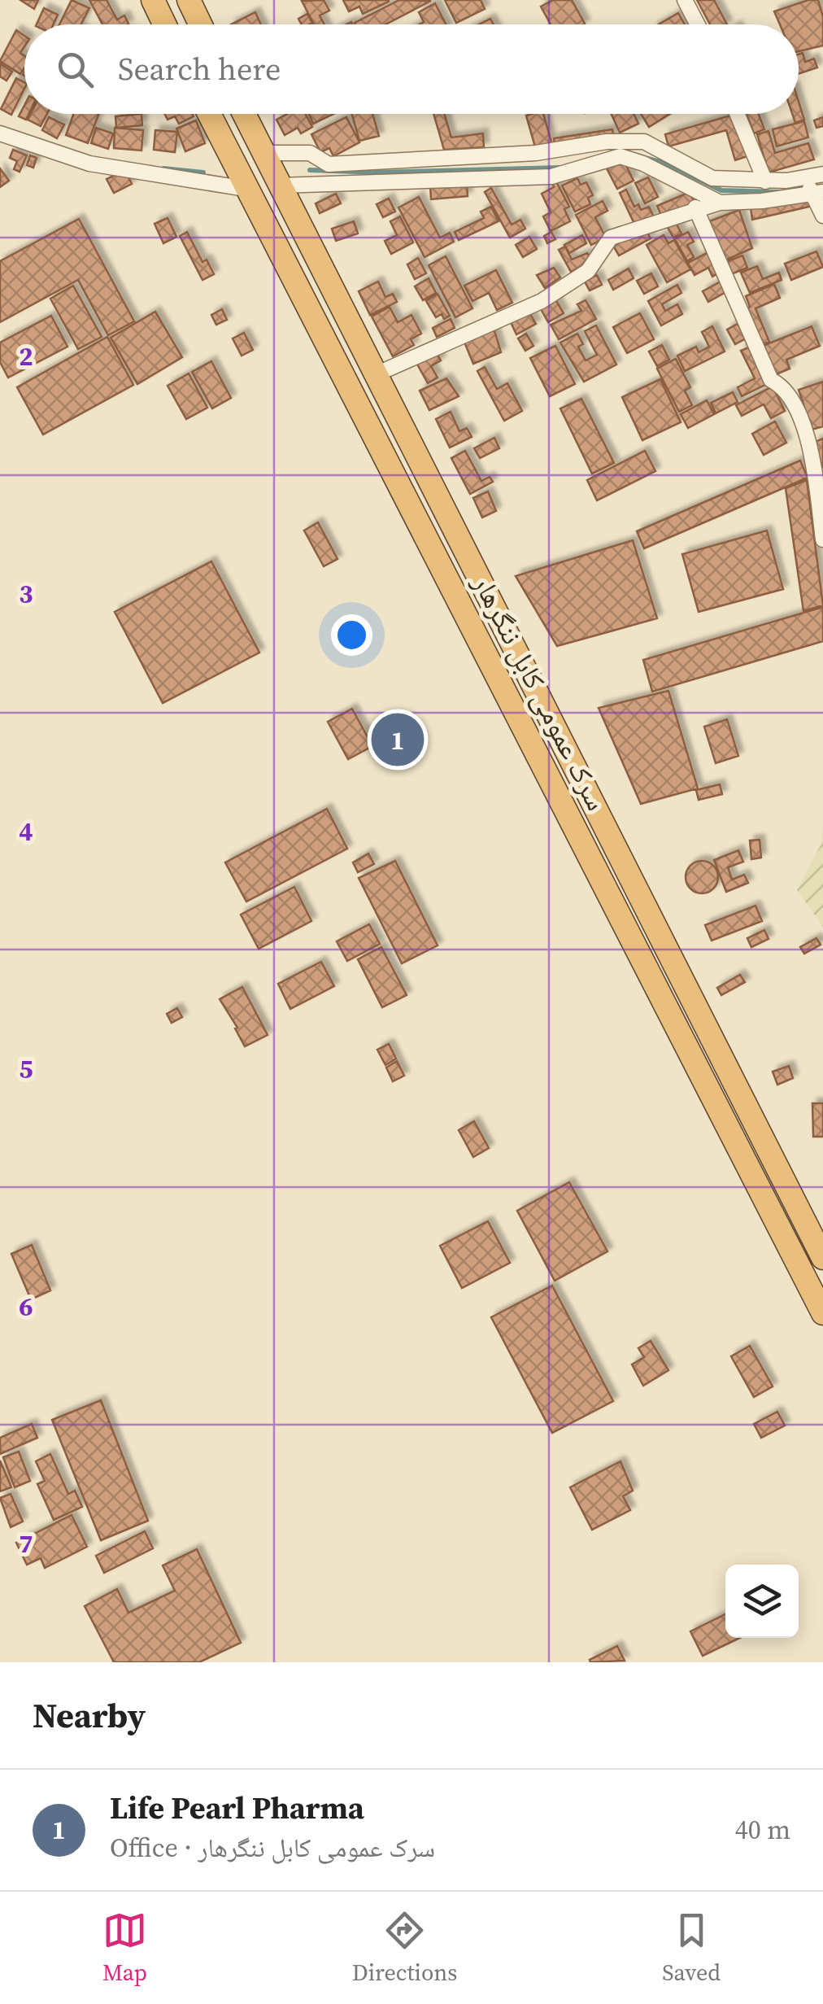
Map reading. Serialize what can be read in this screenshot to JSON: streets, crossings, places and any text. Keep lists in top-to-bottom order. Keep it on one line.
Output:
{"streets":{"highway":["سرک عمومی کابل ننگرهار"]},"page":{"search":"Search here","pins":"1","heading":"Nearby","list":[{"mark":"1","name":"Life Pearl Pharma","note":"Office · سرک عمومی کابل ننگرهار","value":"40 m"}],"nav":["Map","Directions","Saved"]},"grid":{"rows":["2","3","4","5","6","7"]}}
